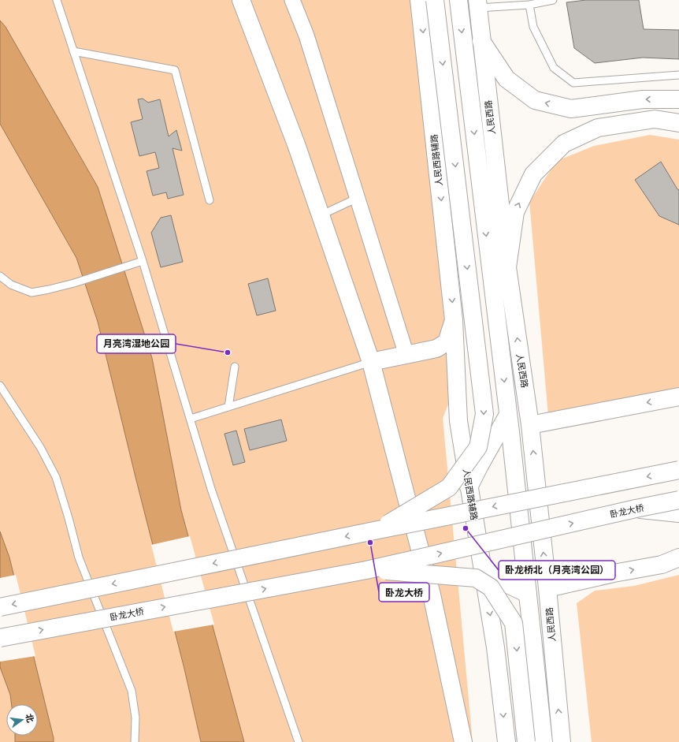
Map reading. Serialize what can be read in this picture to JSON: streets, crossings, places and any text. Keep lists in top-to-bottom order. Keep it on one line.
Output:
{"streets":{"main road":["人民西路","人民西路辅路","卧龙大桥"]},"places":["月亮湾湿地公园","卧龙桥北（月亮湾公园）","卧龙大桥"],"north":"right"}
